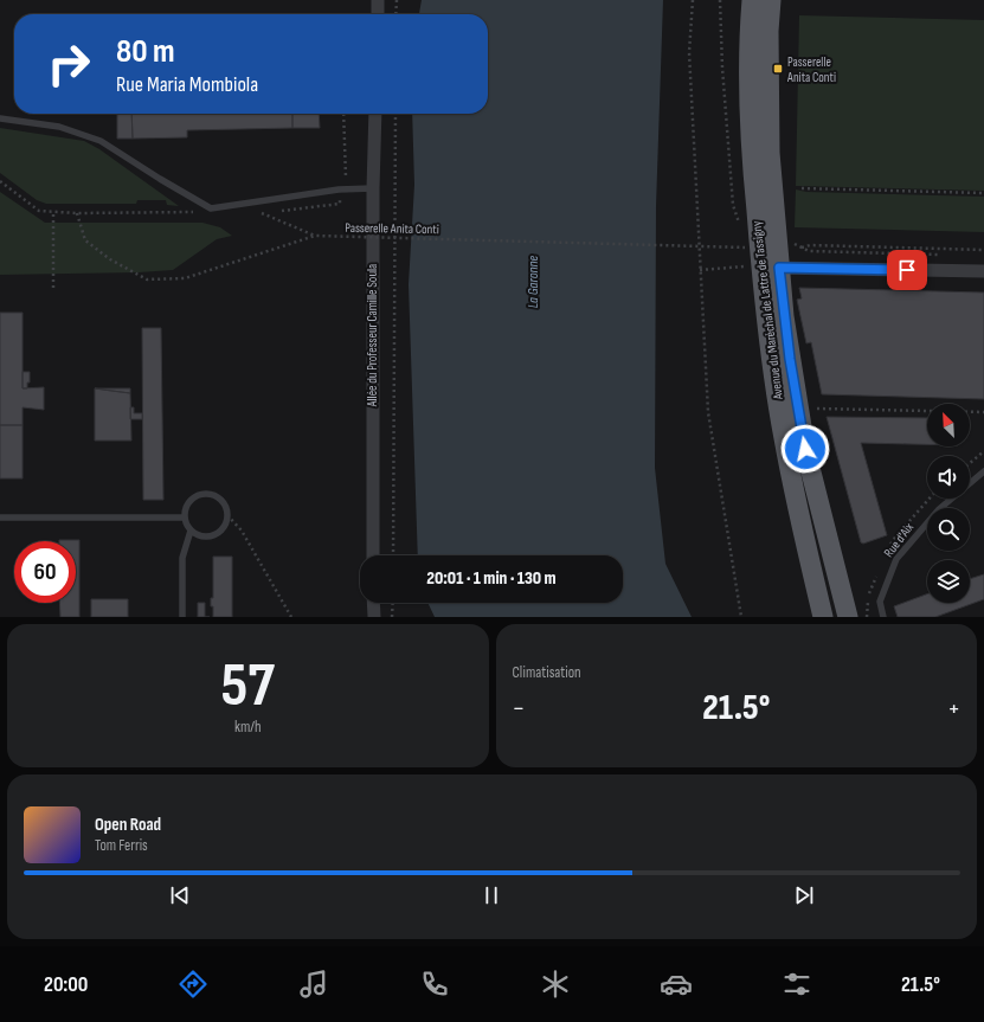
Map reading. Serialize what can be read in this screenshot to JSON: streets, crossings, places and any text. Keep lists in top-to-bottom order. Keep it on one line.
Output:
{"streets":{"main road":["Avenue du Maréchal de Lattre de Tassigny"],"street":["Allée du Professeur Camille Soula"],"lane":["Rue d'Aix"],"path":["Passerelle Anita Conti"]},"water":["La Garonne"],"places":{"transit":["Passerelle Anita Conti"]},"north":"top left","page":{"turn":["80 m","Rue Maria Mombiola"],"limit":"60","trip":"20:01 · 1 min · 130 m","tile":[["57","km/h"],"Climatisation"],"heat":["−","21.5°","+"],"song":["Open Road","Tom Ferris"],"tabs":["20:00","21.5°"]}}
